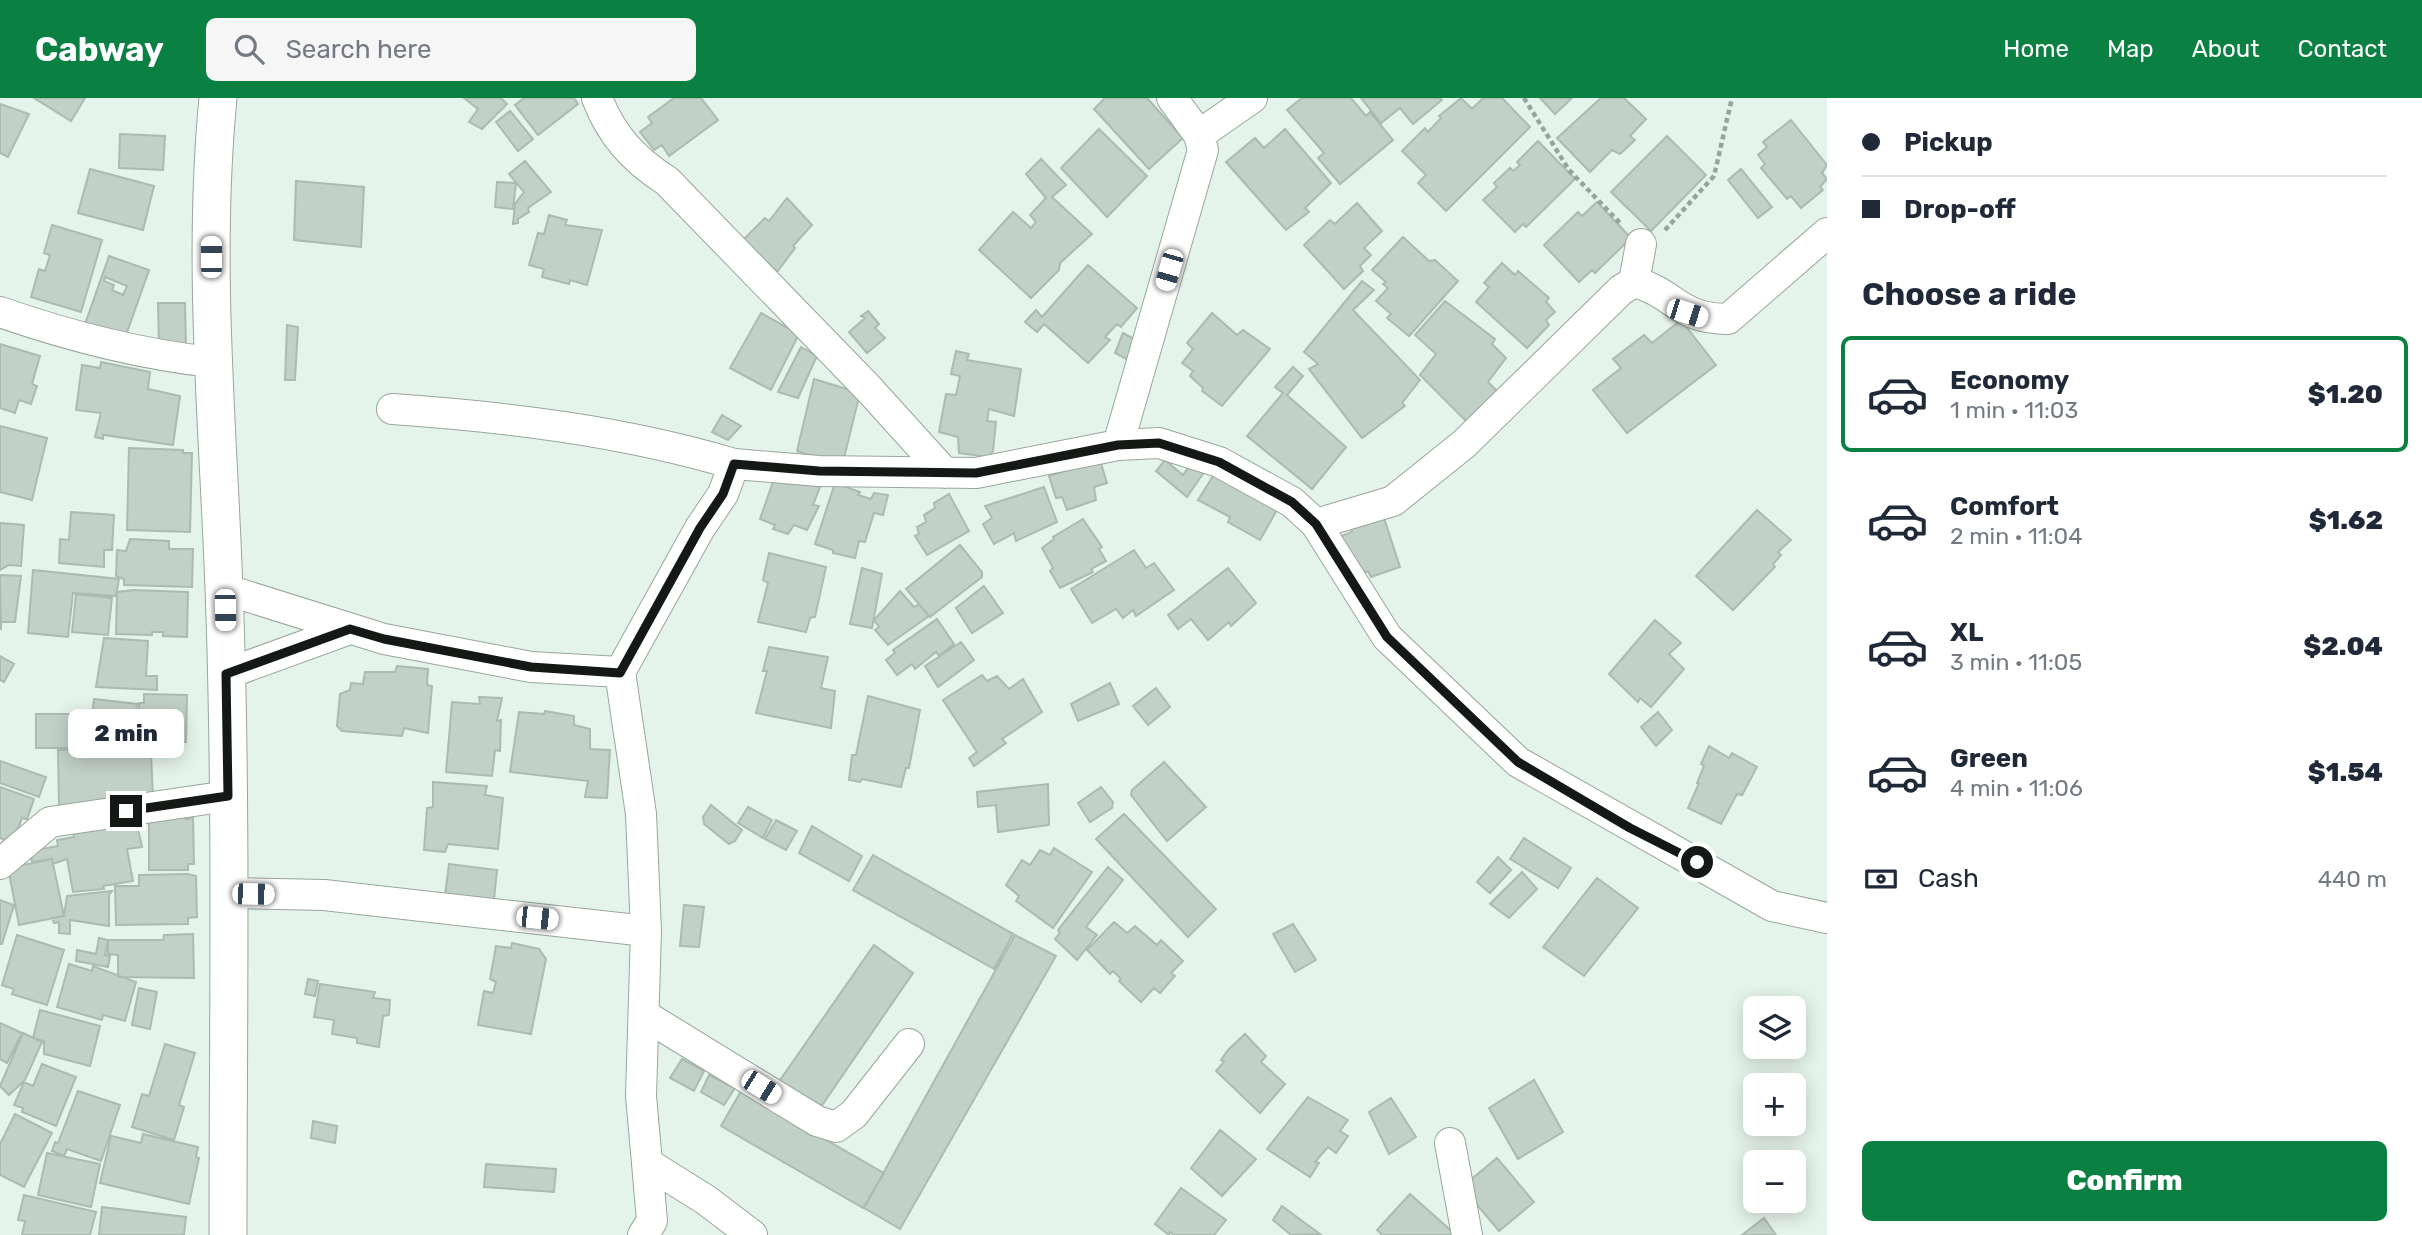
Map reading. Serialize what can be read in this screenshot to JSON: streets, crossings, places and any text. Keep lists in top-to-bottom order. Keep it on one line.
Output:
{"page":{"header":"Cabway","search":"Search here","nav":["Home","Map","About","Contact"],"banner":["Pickup","Drop-off"],"heading":"Choose a ride","list":[{"name":"Economy","note":"1 min · 11:03","value":"$1.20"},{"name":"Comfort","note":"2 min · 11:04","value":"$1.62"},{"name":"XL","note":"3 min · 11:05","value":"$2.04"},{"name":"Green","note":"4 min · 11:06","value":"$1.54"}],"bubble":"2 min","pay":["Cash","440 m"],"map_buttons":["+","−"],"buttons":"Confirm"}}
